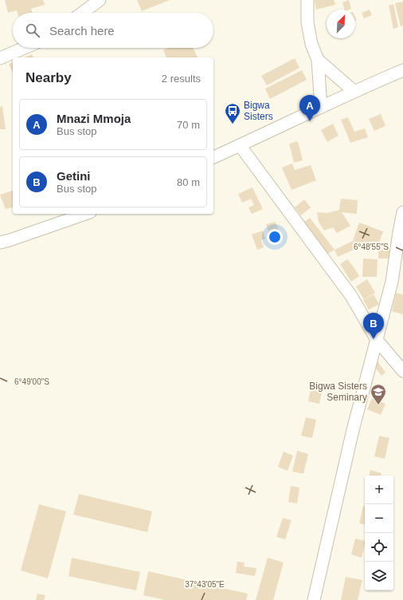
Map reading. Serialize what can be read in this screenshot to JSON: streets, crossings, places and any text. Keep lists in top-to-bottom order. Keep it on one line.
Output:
{"places":{"bus stop":["Bigwa Sisters"],"school or university":["Bigwa Sisters Seminary"]},"north":"top right","page":{"search":"Search here","heading":["Nearby","2 results"],"pins":["A","B"],"list":[{"mark":"A","name":"Mnazi Mmoja","note":"Bus stop","value":"70 m"},{"mark":"B","name":"Getini","note":"Bus stop","value":"80 m"}],"map_buttons":["+","−"]},"coordinates":["6°48'55\"S","6°49'00\"S","37°43'05\"E"]}
